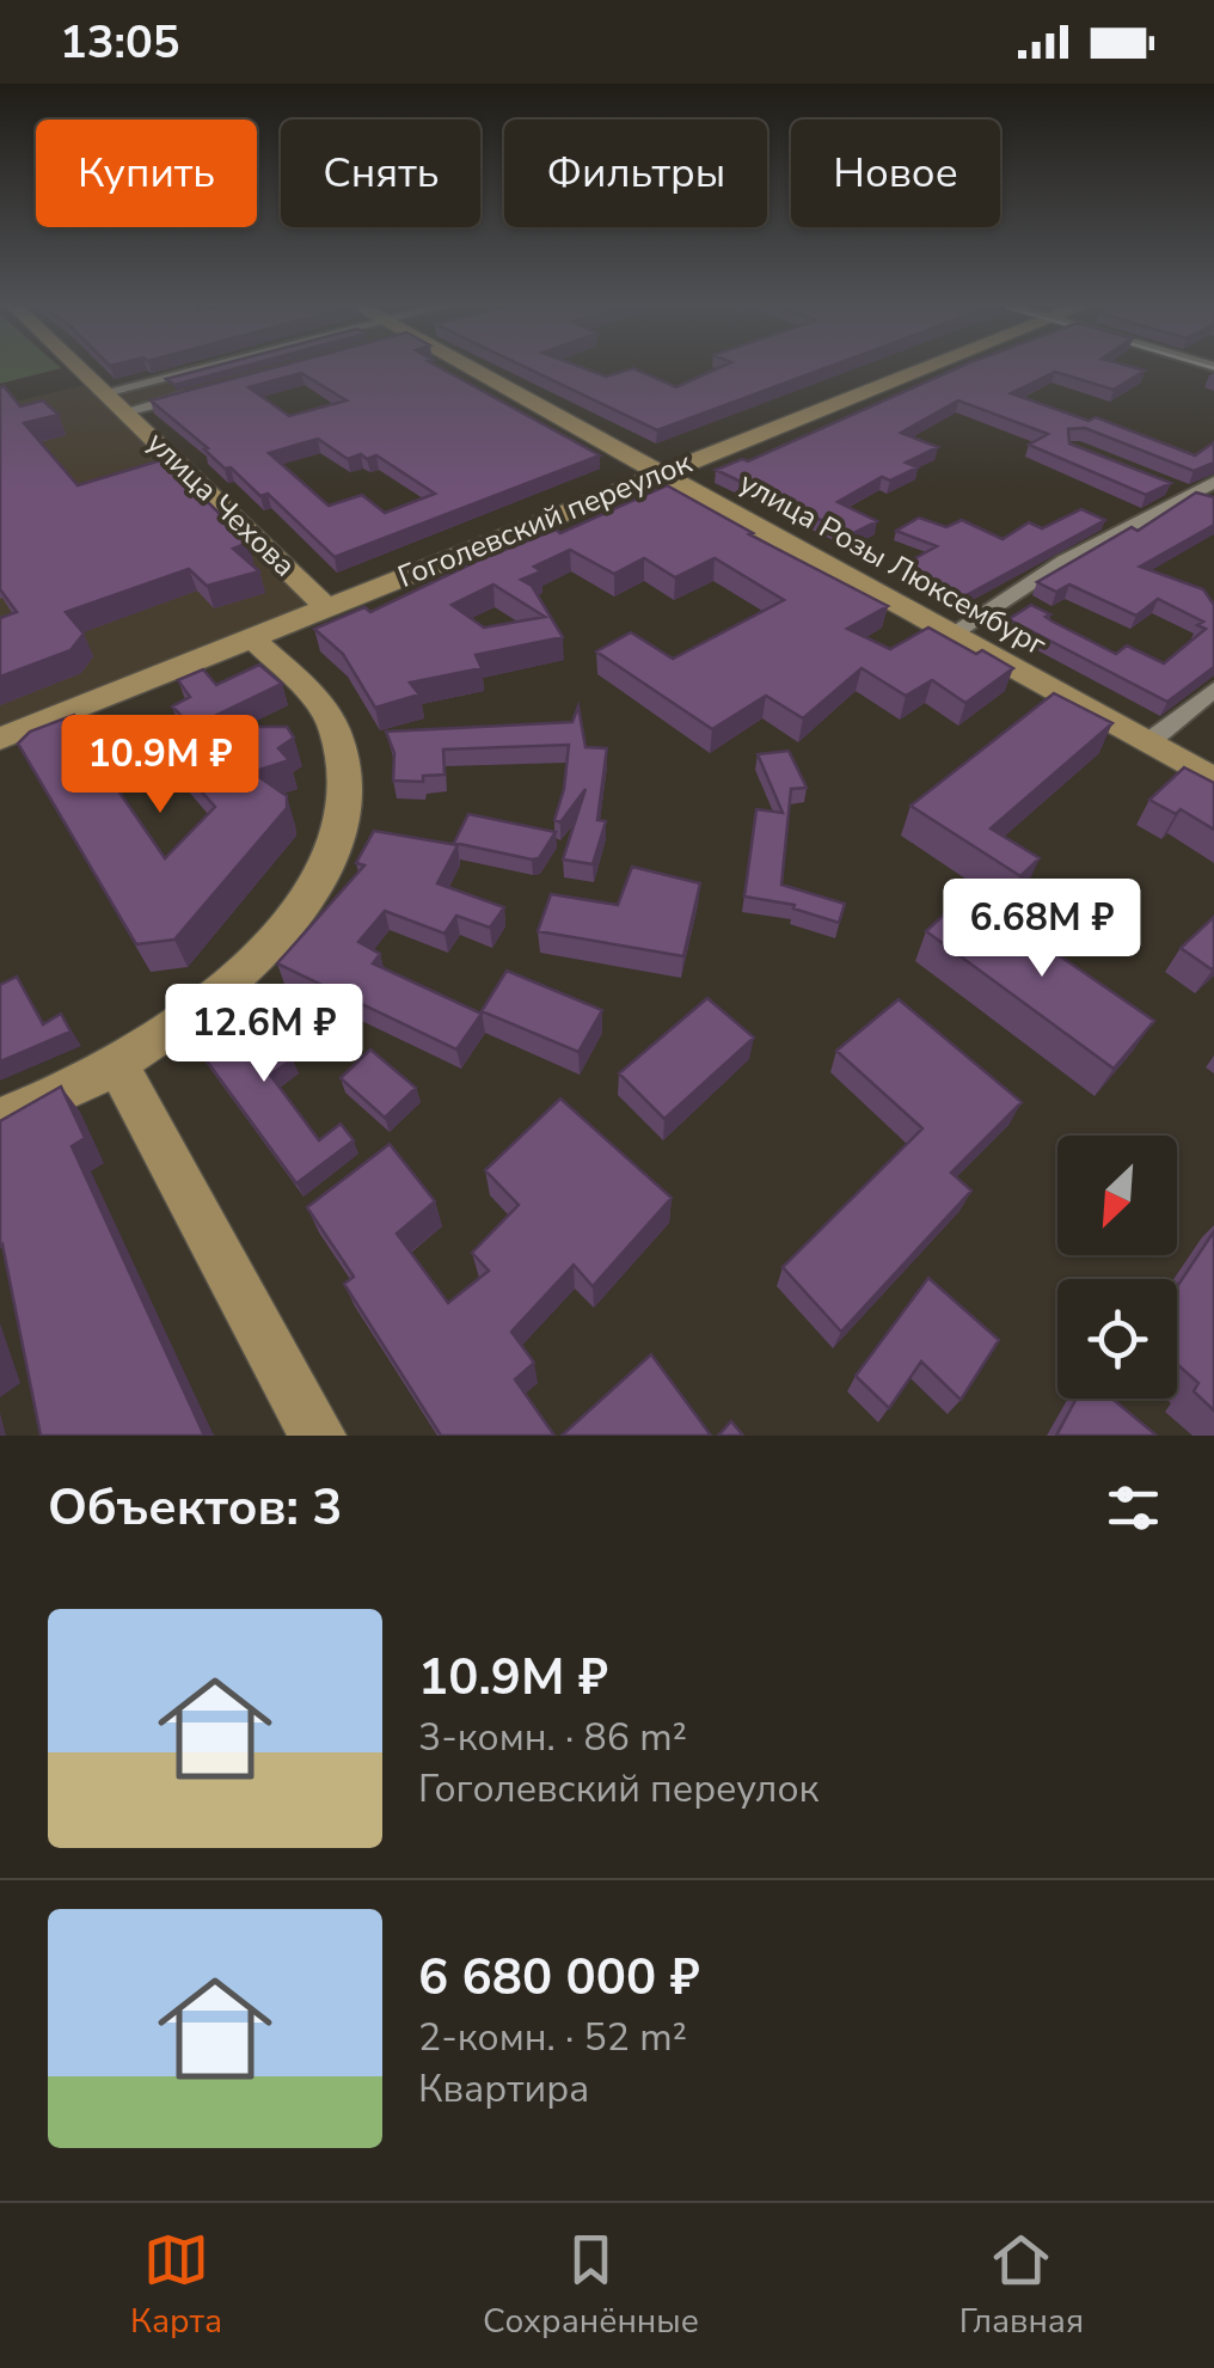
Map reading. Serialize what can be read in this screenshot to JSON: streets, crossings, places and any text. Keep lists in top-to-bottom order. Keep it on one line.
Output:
{"streets":{"main road":["улица Чехова","Гоголевский переулок","улица Розы Люксембург"]},"crossings":[["улица Чехова","Гоголевский переулок"],["Гоголевский переулок","улица Розы Люксембург"]],"north":"bottom left","page":{"status":"13:05","chip":["Купить","Снять","Фильтры","Новое"],"price":["10.9M ₽","6.68M ₽","12.6M ₽"],"heading":"Объектов: 3","list":[{"name":"10.9M ₽","note":"3-комн. · 86 m² · Гоголевский переулок"},{"name":"6 680 000 ₽","note":"2-комн. · 52 m² · Квартира"}],"tabs":["Карта","Сохранённые","Главная"]}}
